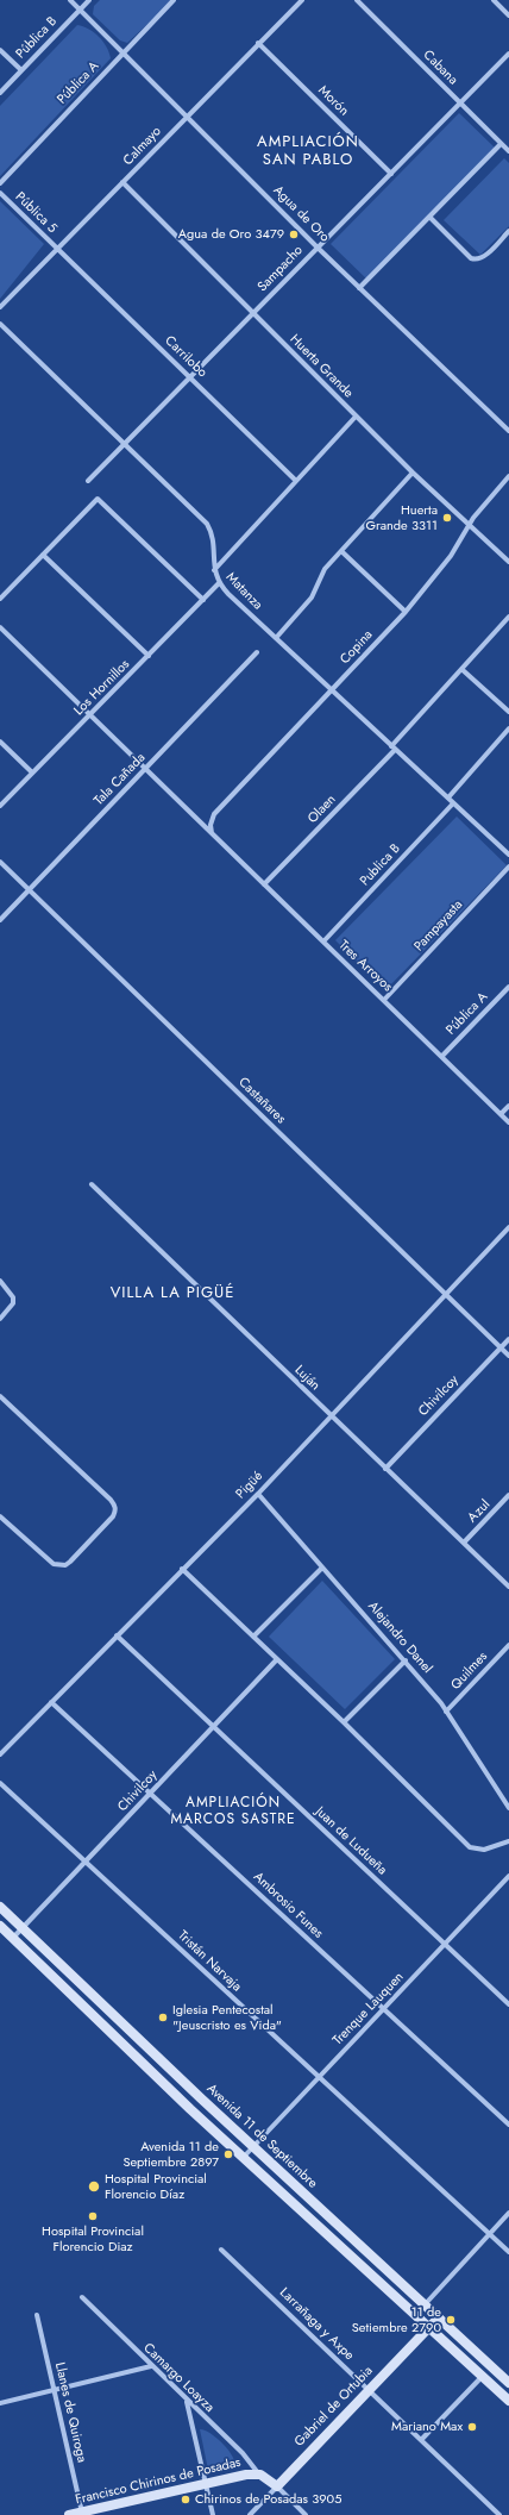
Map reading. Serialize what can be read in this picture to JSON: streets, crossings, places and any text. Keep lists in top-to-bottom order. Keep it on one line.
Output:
{"streets":{"main road":["Avenida 11 de Septiembre","Gabriel de Ortubia","Francisco Chirinos de Posadas"],"street":["Pública B","Cabana","Pública A","Morón","Calmayo","Pública 5","Agua de Oro","Sampacho","Carrilobo","Huerta Grande","Matanza","Copina","Los Hornillos","Tala Cañada","Olaen","Publica B","Pampayasta","Tres Arroyos","Castañares","Luján","Chivilcoy","Pigüé","Azul","Alejandro Danel","Quilmes","Juan de Ludueña","Ambrosio Funes","Tristán Narvaja","Trenque Lauquen","Larrañaga y Axpe","Camargo Loayza","Llanes de Quiroga"]},"crossings":[["Pública B","Agua de Oro"],["Cabana","Sampacho"],["Pública A","Agua de Oro"],["Pública A","Tres Arroyos"],["Morón","Calmayo"],["Morón","Sampacho"],["Calmayo","Pública 5"],["Calmayo","Agua de Oro"],["Calmayo","Carrilobo"],["Calmayo","Huerta Grande"],["Pública 5","Carrilobo"],["Agua de Oro","Sampacho"],["Sampacho","Carrilobo"],["Sampacho","Huerta Grande"],["Sampacho","Matanza"],["Huerta Grande","Copina"],["Matanza","Copina"],["Matanza","Los Hornillos"],["Matanza","Olaen"],["Matanza","Publica B"],["Copina","Tres Arroyos"],["Los Hornillos","Tres Arroyos"],["Tala Cañada","Tres Arroyos"],["Tala Cañada","Castañares"],["Olaen","Tres Arroyos"],["Publica B","Tres Arroyos"],["Pampayasta","Tres Arroyos"],["Castañares","Chivilcoy"],["Castañares","Pigüé"],["Luján","Chivilcoy"],["Luján","Pigüé"],["Luján","Azul"],["Chivilcoy","Juan de Ludueña"],["Chivilcoy","Ambrosio Funes"],["Chivilcoy","Tristán Narvaja"],["Chivilcoy","Avenida 11 de Septiembre"],["Pigüé","Alejandro Danel"],["Pigüé","Juan de Ludueña"],["Pigüé","Ambrosio Funes"],["Alejandro Danel","Quilmes"],["Juan de Ludueña","Trenque Lauquen"],["Ambrosio Funes","Trenque Lauquen"],["Tristán Narvaja","Trenque Lauquen"],["Trenque Lauquen","Avenida 11 de Septiembre"],["Avenida 11 de Septiembre","Gabriel de Ortubia"],["Larrañaga y Axpe","Gabriel de Ortubia"],["Camargo Loayza","Francisco Chirinos de Posadas"],["Gabriel de Ortubia","Francisco Chirinos de Posadas"],["Llanes de Quiroga","Francisco Chirinos de Posadas"]],"districts":["AMPLIACIÓN SAN PABLO","VILLA LA PIGÜÉ","AMPLIACIÓN MARCOS SASTRE"],"places":["Agua de Oro 3479","Huerta Grande 3311","Iglesia Pentecostal \"Jeuscristo es Vida\"","Avenida 11 de Septiembre 2897","Hospital Provincial Florencio Díaz","Hospital Provincial Florencio Diaz","11 de Setiembre 2790","Mariano Max","Chirinos de Posadas 3905"]}
